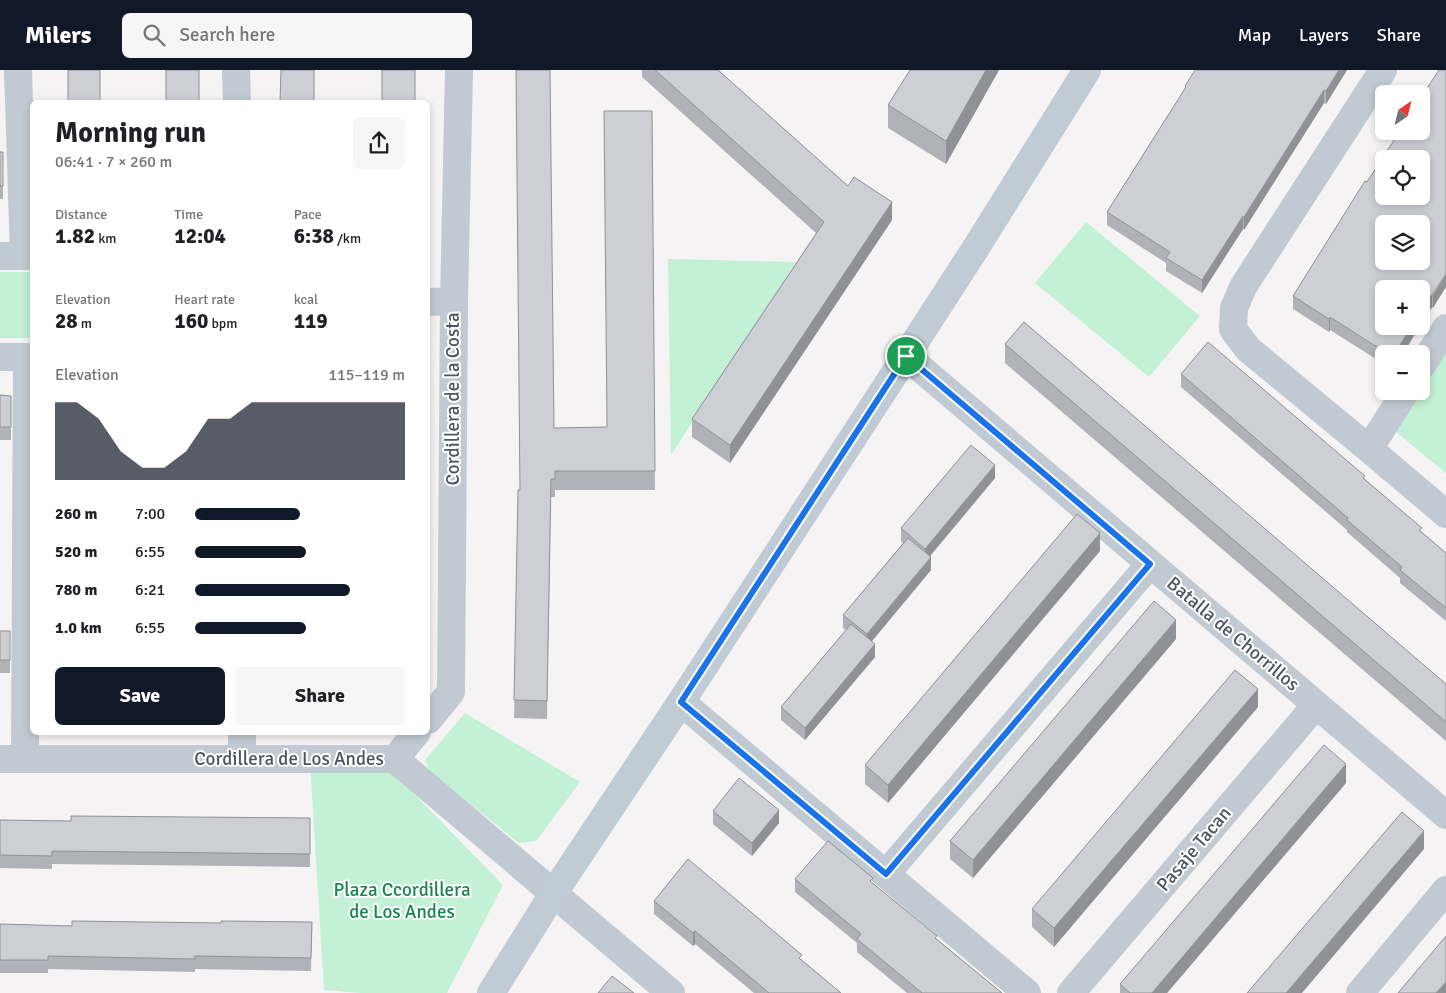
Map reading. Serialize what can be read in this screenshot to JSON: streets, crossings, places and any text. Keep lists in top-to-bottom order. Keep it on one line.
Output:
{"streets":{"street":["Cordillera de la Costa","Batalla de Chorrillos","Cordillera de Los Andes","Pasaje Tacan"]},"crossings":[["Batalla de Chorrillos","Pasaje Tacan"]],"parks":["Plaza Ccordillera de Los Andes"],"north":"top right","page":{"header":"Milers","search":"Search here","nav":["Map","Layers","Share"],"map_buttons":["+","−"],"heading":["Morning run","06:41 · 7 × 260 m"],"stats":[["Distance","1.82 km"],["Time","12:04"],["Pace","6:38 /km"],["Elevation","28 m"],["Heart rate","160 bpm"],["kcal","119"]],"chart":["Elevation","115–119 m"],"list":[{"name":"260 m","note":"7:00"},{"name":"520 m","note":"6:55"},{"name":"780 m","note":"6:21"},{"name":"1.0 km","note":"6:55"}],"buttons":["Save","Share"]}}
